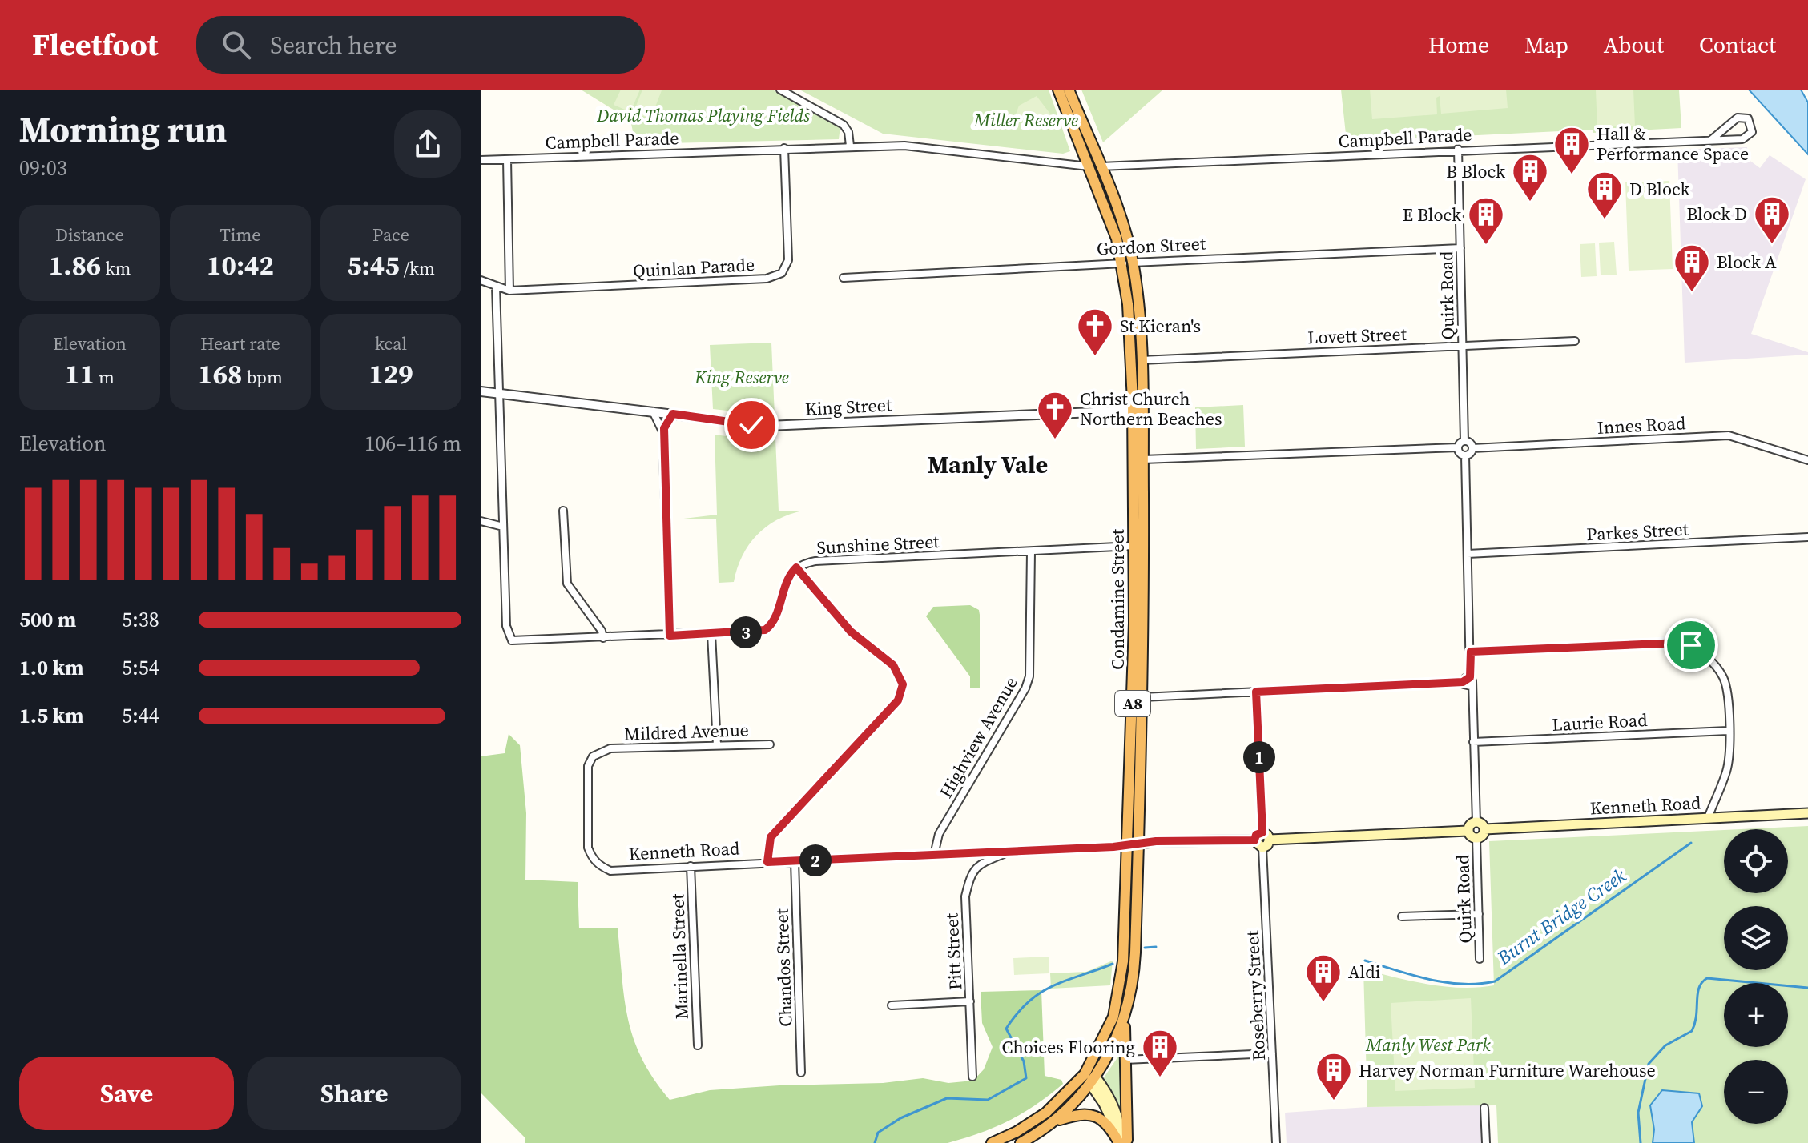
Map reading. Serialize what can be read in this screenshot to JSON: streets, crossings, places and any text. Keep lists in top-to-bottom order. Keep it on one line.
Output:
{"streets":{"highway":["Condamine Street","A8"],"main road":["Kenneth Road"],"street":["Campbell Parade","Gordon Street","Quinlan Parade","Quirk Road","Lovett Street","King Street","Innes Road","Parkes Street","Sunshine Street","Laurie Road","Mildred Avenue","Highview Avenue","Pitt Street","Marinella Street","Chandos Street","Roseberry Street"]},"crossings":[["Campbell Parade","Quinlan Parade"],["Campbell Parade","Quirk Road"],["Campbell Parade","Condamine Street"],["Gordon Street","Quirk Road"],["Gordon Street","Condamine Street"],["Quirk Road","Lovett Street"],["Quirk Road","Innes Road"],["Quirk Road","Kenneth Road"],["Lovett Street","Condamine Street"],["King Street","Condamine Street"],["Sunshine Street","Condamine Street"],["Sunshine Street","Highview Avenue"],["Condamine Street","A8"],["Condamine Street","Kenneth Road"],["Mildred Avenue","Kenneth Road"],["Highview Avenue","Kenneth Road"],["Kenneth Road","Pitt Street"],["Kenneth Road","Marinella Street"],["Kenneth Road","Chandos Street"]],"districts":["Manly Vale"],"water":["Burnt Bridge Creek"],"parks":["David Thomas Playing Fields","Miller Reserve","King Reserve","Manly West Park"],"places":{"building":["Hall & Performance Space","B Block","D Block","Block D","E Block","Block A","Aldi","Choices Flooring","Harvey Norman Furniture Warehouse"],"church":["St Kieran's","Christ Church Northern Beaches"]},"page":{"header":"Fleetfoot","search":"Search here","nav":["Home","Map","About","Contact"],"heading":["Morning run","09:03"],"stats":[["Distance","1.86 km"],["Time","10:42"],["Pace","5:45 /km"],["Elevation","11 m"],["Heart rate","168 bpm"],["kcal","129"]],"chart":["Elevation","106–116 m"],"list":[{"name":"500 m","note":"5:38"},{"name":"1.0 km","note":"5:54"},{"name":"1.5 km","note":"5:44"}],"pins":["3","1","2"],"map_buttons":["+","−"],"buttons":["Save","Share"]}}
